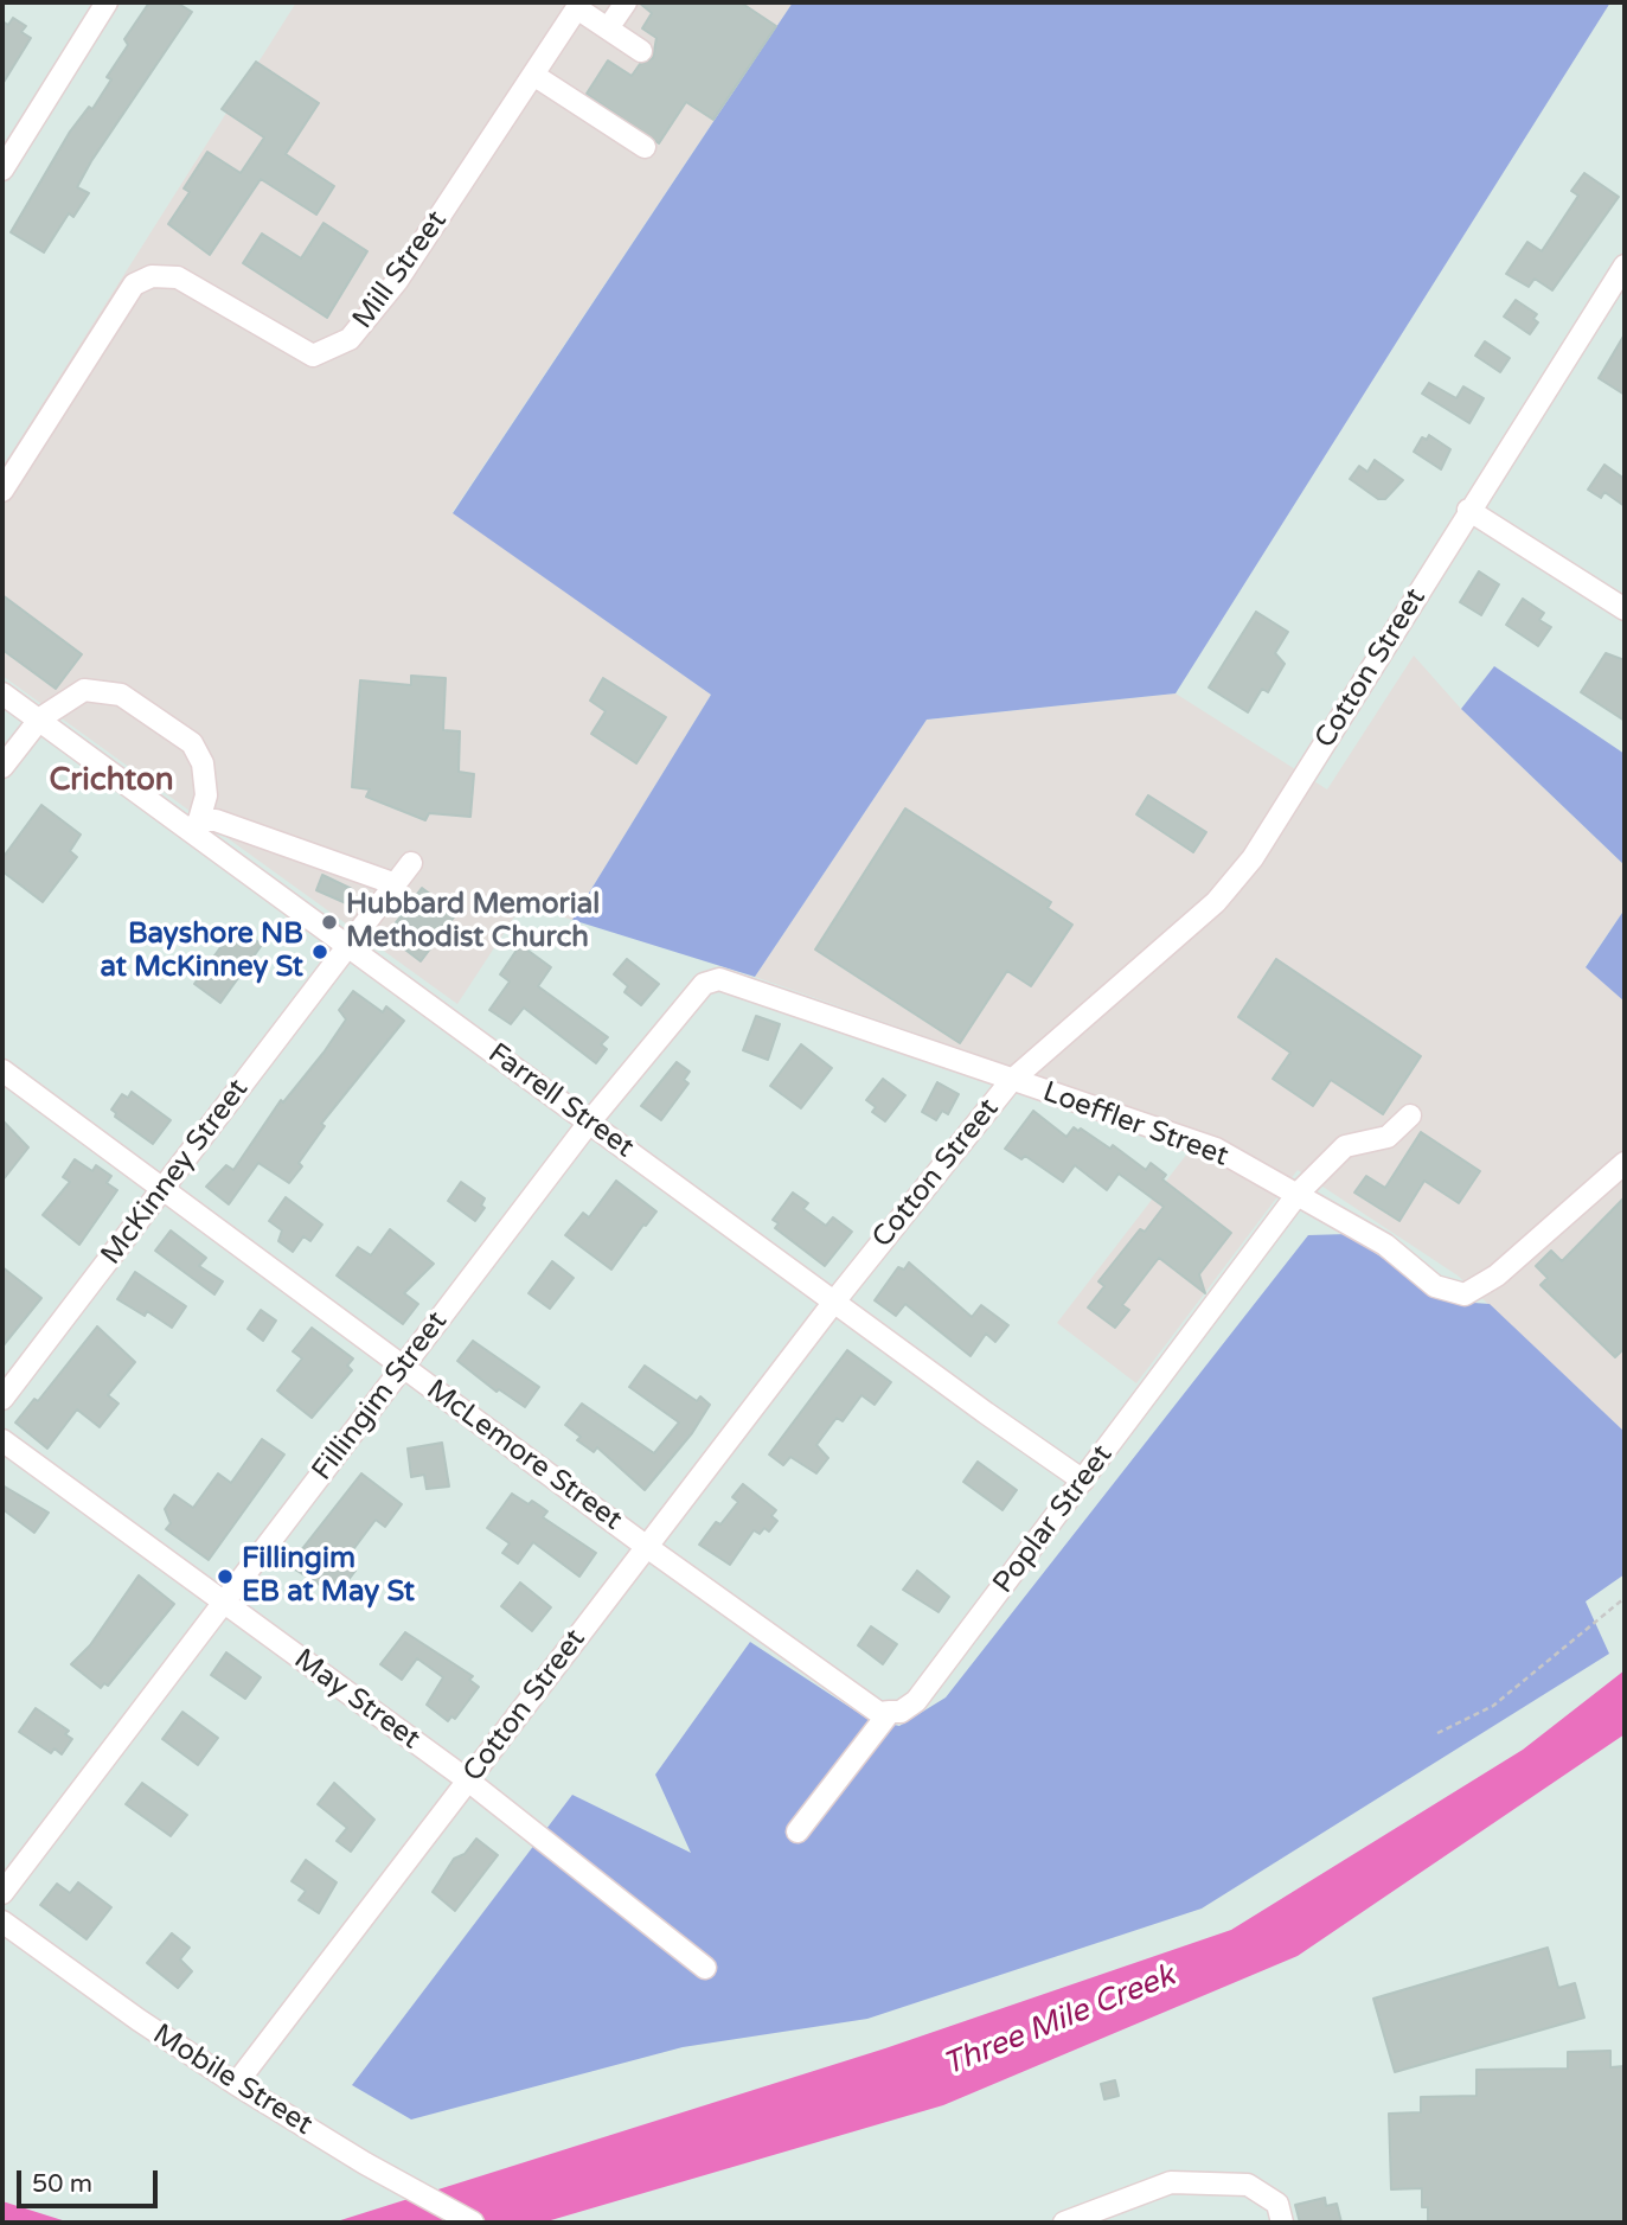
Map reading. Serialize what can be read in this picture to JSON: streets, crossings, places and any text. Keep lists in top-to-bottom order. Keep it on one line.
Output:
{"streets":{"street":["Mill Street","Cotton Street","Farrell Street","Loeffler Street","McKinney Street","Fillingim Street","McLemore Street","Poplar Street","May Street","Mobile Street"]},"crossings":[["Cotton Street","Farrell Street"],["Cotton Street","Loeffler Street"],["Cotton Street","McLemore Street"],["Cotton Street","May Street"],["Cotton Street","Mobile Street"],["Farrell Street","McKinney Street"],["Farrell Street","Fillingim Street"],["Farrell Street","Poplar Street"],["Loeffler Street","Fillingim Street"],["Loeffler Street","Poplar Street"],["McKinney Street","McLemore Street"],["Fillingim Street","McLemore Street"],["Fillingim Street","May Street"],["McLemore Street","Poplar Street"]],"districts":["Crichton"],"water":["Three Mile Creek"],"places":["Hubbard Memorial Methodist Church","Bayshore NB at McKinney St","Fillingim EB at May St"],"scale_bar":"50 m"}
